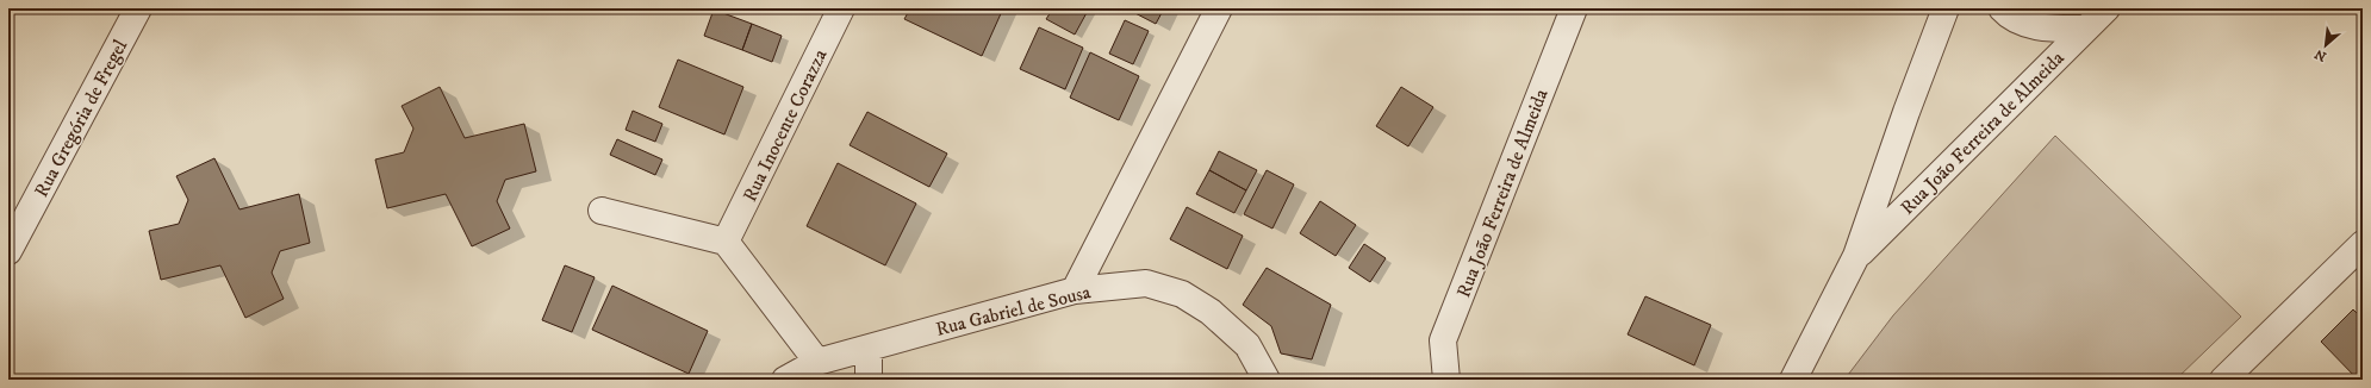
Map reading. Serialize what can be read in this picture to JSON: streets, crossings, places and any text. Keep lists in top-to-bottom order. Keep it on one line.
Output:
{"streets":{"street":["Rua Gregória de Fregel","Rua Inocente Corazza","Rua João Ferreira de Almeida","Rua Gabriel de Sousa"]},"north":"bottom left"}
